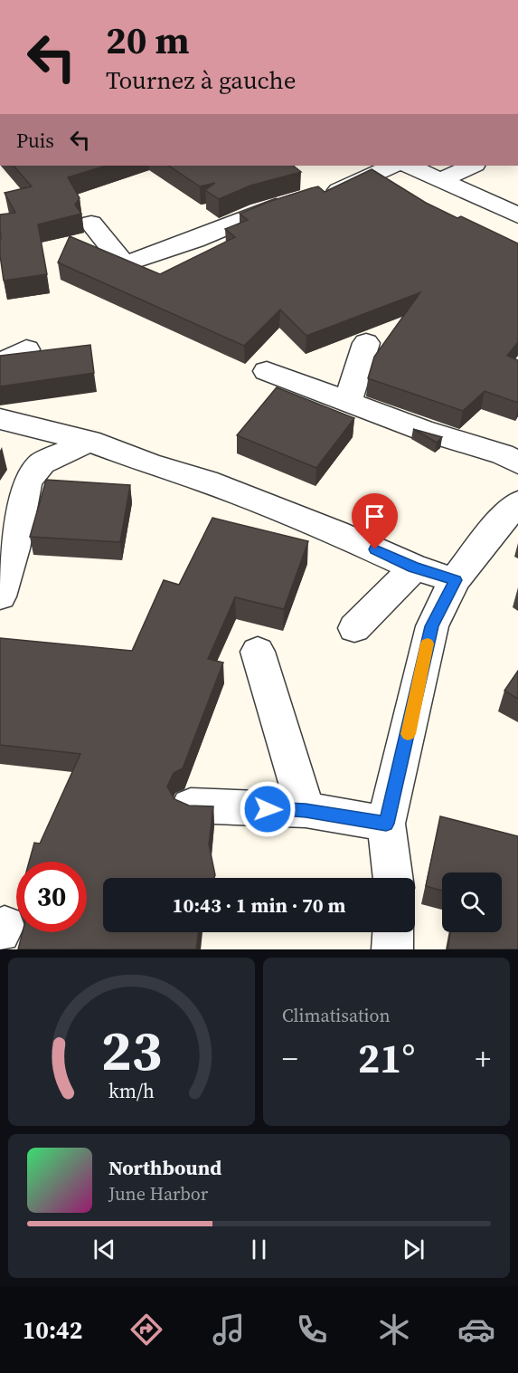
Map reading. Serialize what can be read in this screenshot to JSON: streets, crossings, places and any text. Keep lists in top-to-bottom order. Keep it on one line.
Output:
{"page":{"turn":["20 m","Tournez à gauche"],"then":"Puis","limit":"30","trip":"10:43 · 1 min · 70 m","tile":"Climatisation","heat":["−","21°","+"],"song":["Northbound","June Harbor"],"tabs":"10:42","gauge":["23","km/h"]}}
